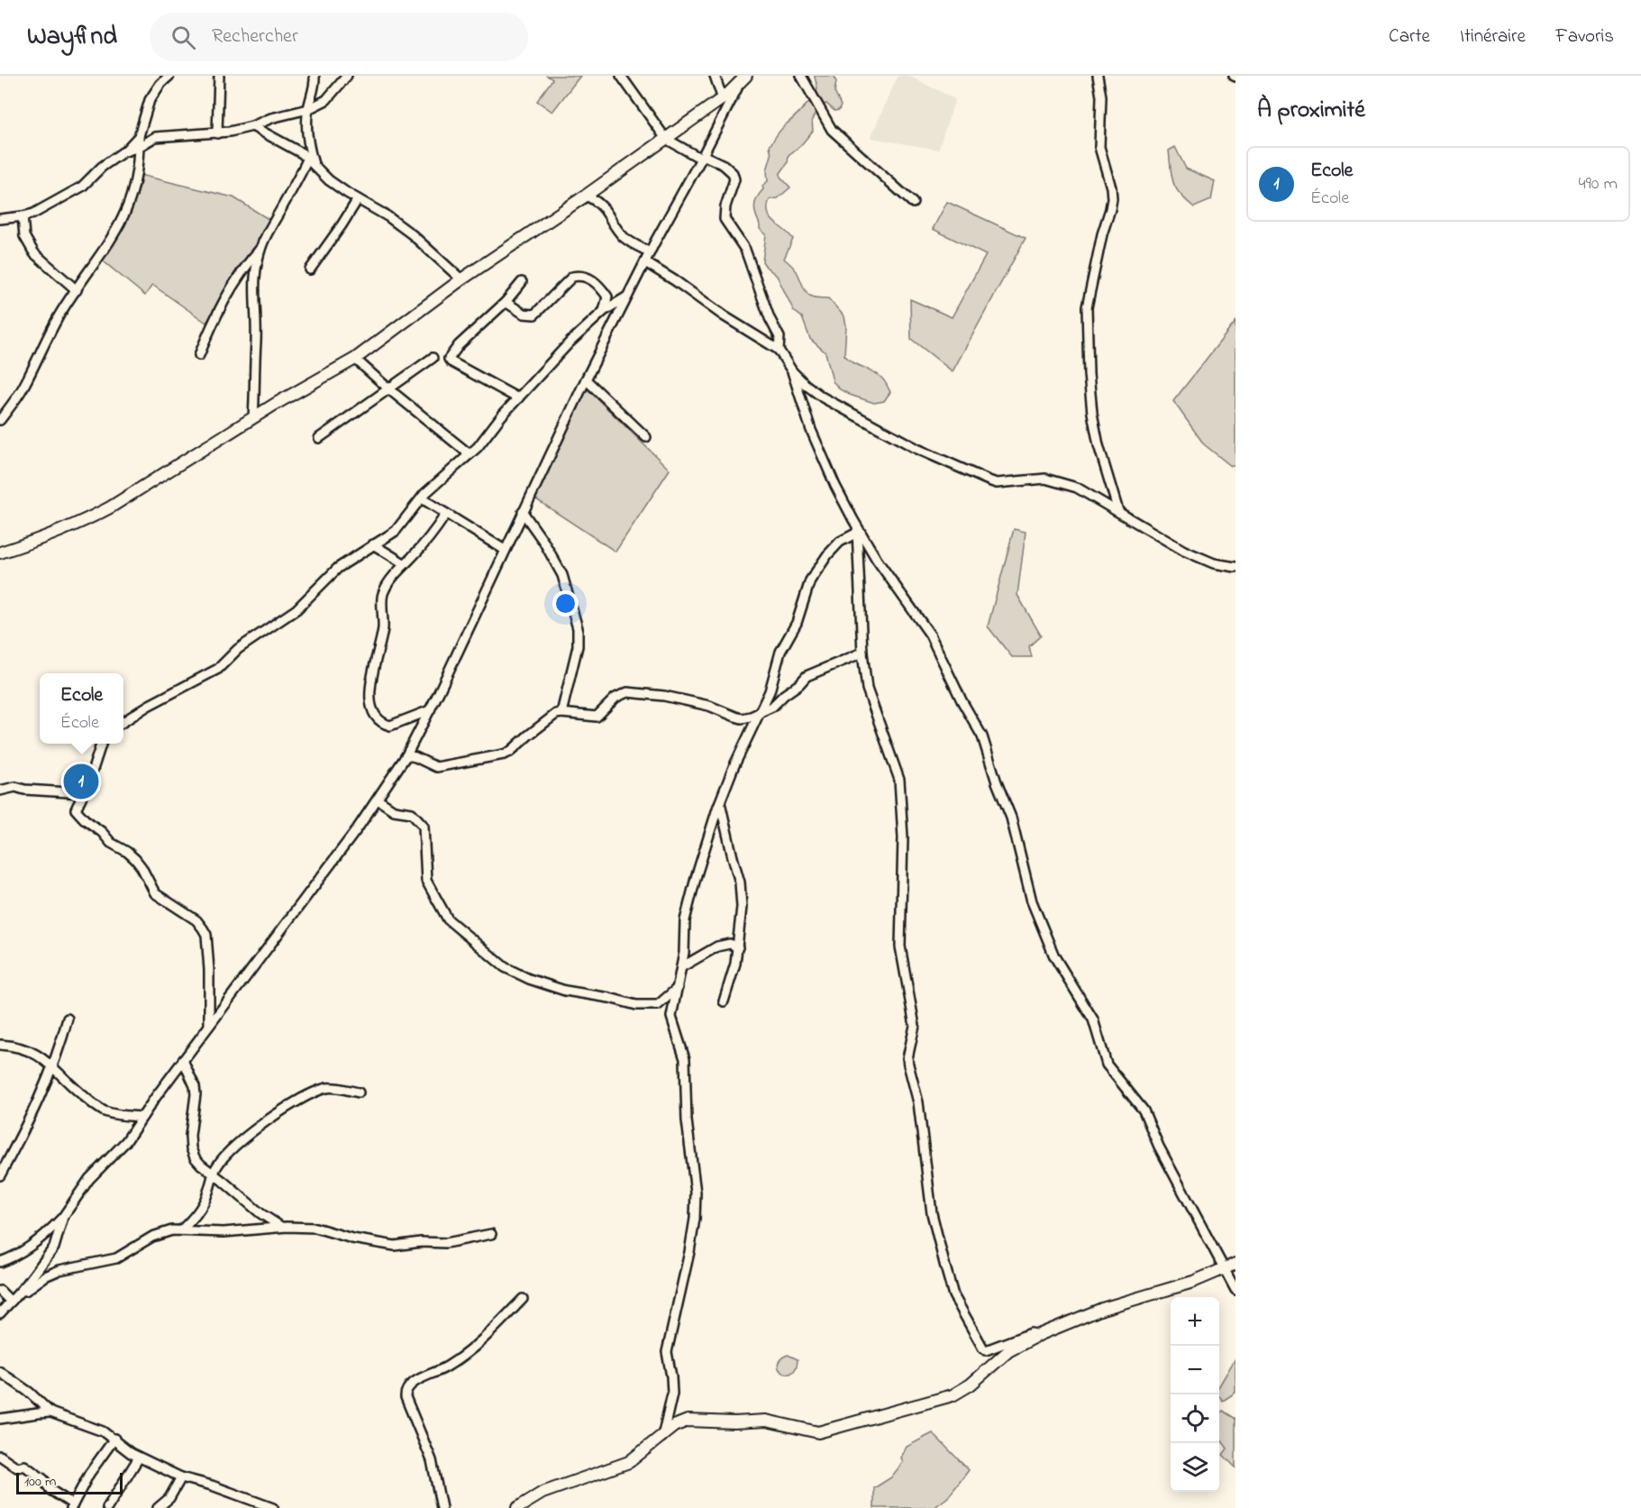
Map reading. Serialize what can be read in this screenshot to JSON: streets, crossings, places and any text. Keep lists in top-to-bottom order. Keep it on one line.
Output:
{"scale_bar":"100 m","page":{"header":"Wayfind","search":"Rechercher","nav":["Carte","Itinéraire","Favoris"],"heading":"À proximité","list":[{"mark":"1","name":"Ecole","note":"École","value":"490 m"}],"popup":["Ecole","École"],"pins":"1","map_buttons":["+","−"],"scale":"100 m"}}
